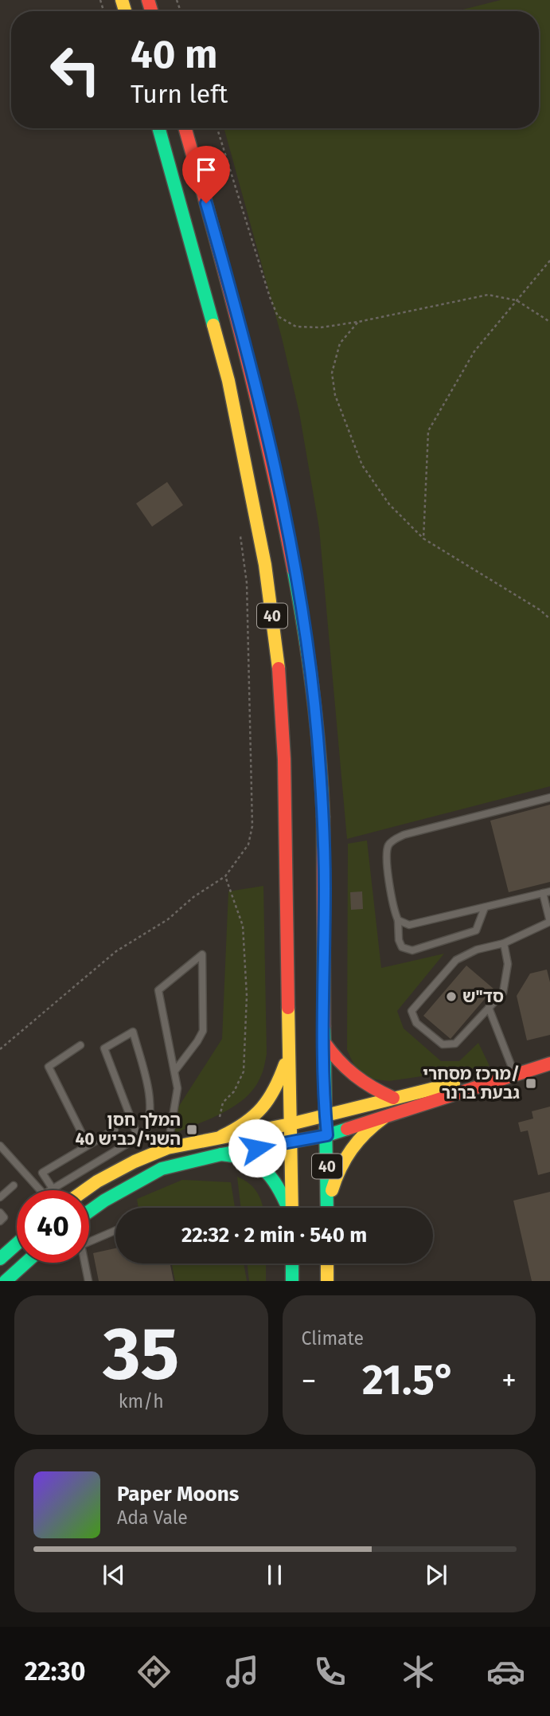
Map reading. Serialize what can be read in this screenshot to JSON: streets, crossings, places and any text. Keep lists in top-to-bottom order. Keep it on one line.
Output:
{"streets":{"main road":["40"]},"places":{"other":["סד\"ש"],"transit":["מרכז מסחרי/ גבעת ברנר","המלך חסן השני/כביש 40"]},"page":{"turn":["40 m","Turn left"],"limit":"40","trip":"22:32 · 2 min · 540 m","tile":[["35","km/h"],"Climate"],"heat":["−","21.5°","+"],"song":["Paper Moons","Ada Vale"],"tabs":"22:30"}}
